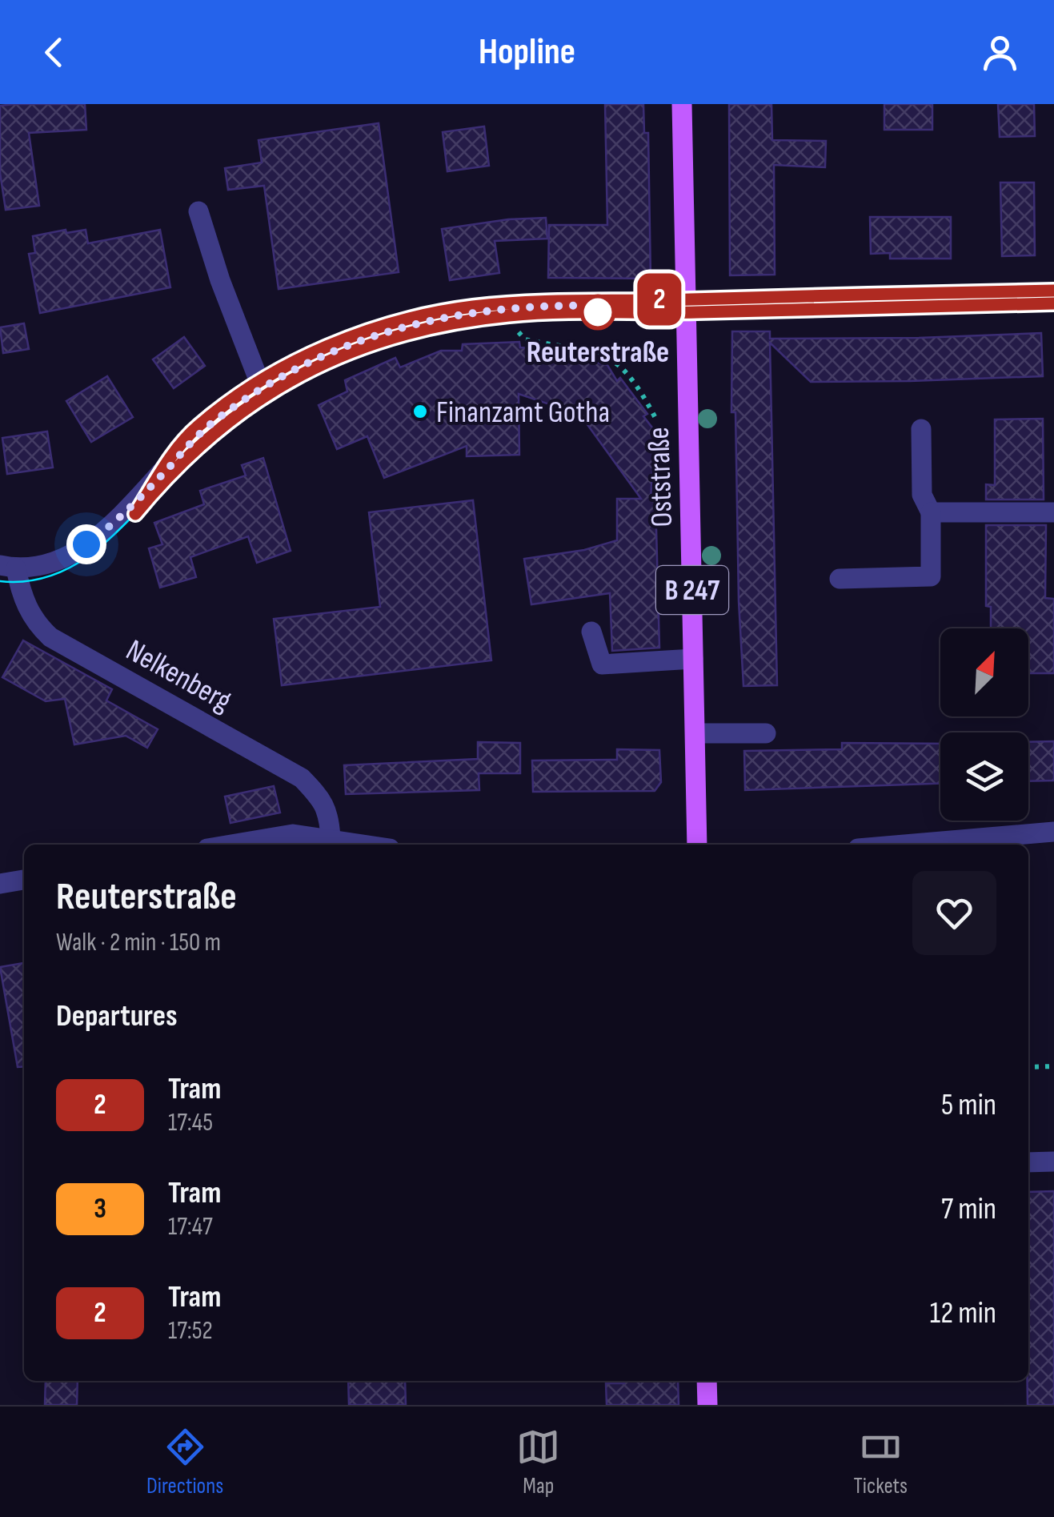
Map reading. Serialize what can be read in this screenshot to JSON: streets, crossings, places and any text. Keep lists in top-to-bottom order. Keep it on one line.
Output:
{"streets":{"main road":["Oststraße","B 247"],"street":["Nelkenberg"]},"places":["Reuterstraße","Finanzamt Gotha"],"lines":["tram line 2"],"north":"top right","page":{"header":"Hopline","on_map":"2","heading":[["Reuterstraße","Walk · 2 min · 150 m"],"Departures"],"list":[{"mark":"2","name":"Tram","note":"17:45","value":"5 min"},{"mark":"3","name":"Tram","note":"17:47","value":"7 min"},{"mark":"2","name":"Tram","note":"17:52","value":"12 min"}],"tabs":["Directions","Map","Tickets"]}}
